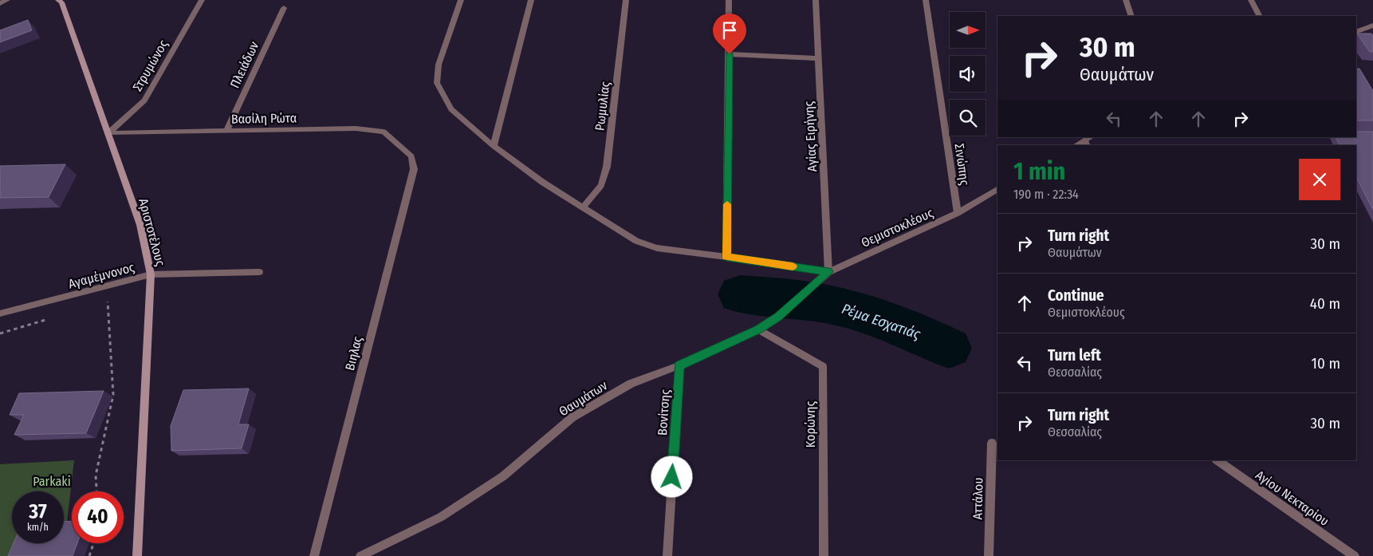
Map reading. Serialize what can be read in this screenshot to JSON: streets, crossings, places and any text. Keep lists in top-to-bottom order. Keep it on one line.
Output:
{"streets":{"main road":["Αριστοτέλους"],"street":["Πλειάδων","Στρυμώνος","Ρωμυλίας","Βασίλη Ρώτα","Αγίας Ειρήνης","Σινώπης","Θεμιστοκλέους","Αγαμέμνονος","Βιηλας","Θαυμάτων","Βονίτσης","Κορώνης","Αγίου Νεκταρίου","Αττάλου"]},"crossings":[["Πλειάδων","Βασίλη Ρώτα"],["Στρυμώνος","Βασίλη Ρώτα"],["Στρυμώνος","Αριστοτέλους"],["Βασίλη Ρώτα","Αριστοτέλους"],["Βασίλη Ρώτα","Βιηλας"],["Αγίας Ειρήνης","Θεμιστοκλέους"],["Σινώπης","Θεμιστοκλέους"],["Θεμιστοκλέους","Θαυμάτων"],["Αριστοτέλους","Αγαμέμνονος"],["Θαυμάτων","Βονίτσης"],["Θαυμάτων","Κορώνης"]],"water":["Ρέμα Εσχατιάς"],"parks":["Parkaki"],"north":"right","page":{"turn":["30 m","Θαυμάτων"],"heading":["1 min","190 m · 22:34"],"list":[{"name":"Turn right","note":"Θαυμάτων","value":"30 m"},{"name":"Continue","note":"Θεμιστοκλέους","value":"40 m"},{"name":"Turn left","note":"Θεσσαλίας","value":"10 m"},{"name":"Turn right","note":"Θεσσαλίας","value":"30 m"}],"speed":"37 km/h","limit":"40"}}
